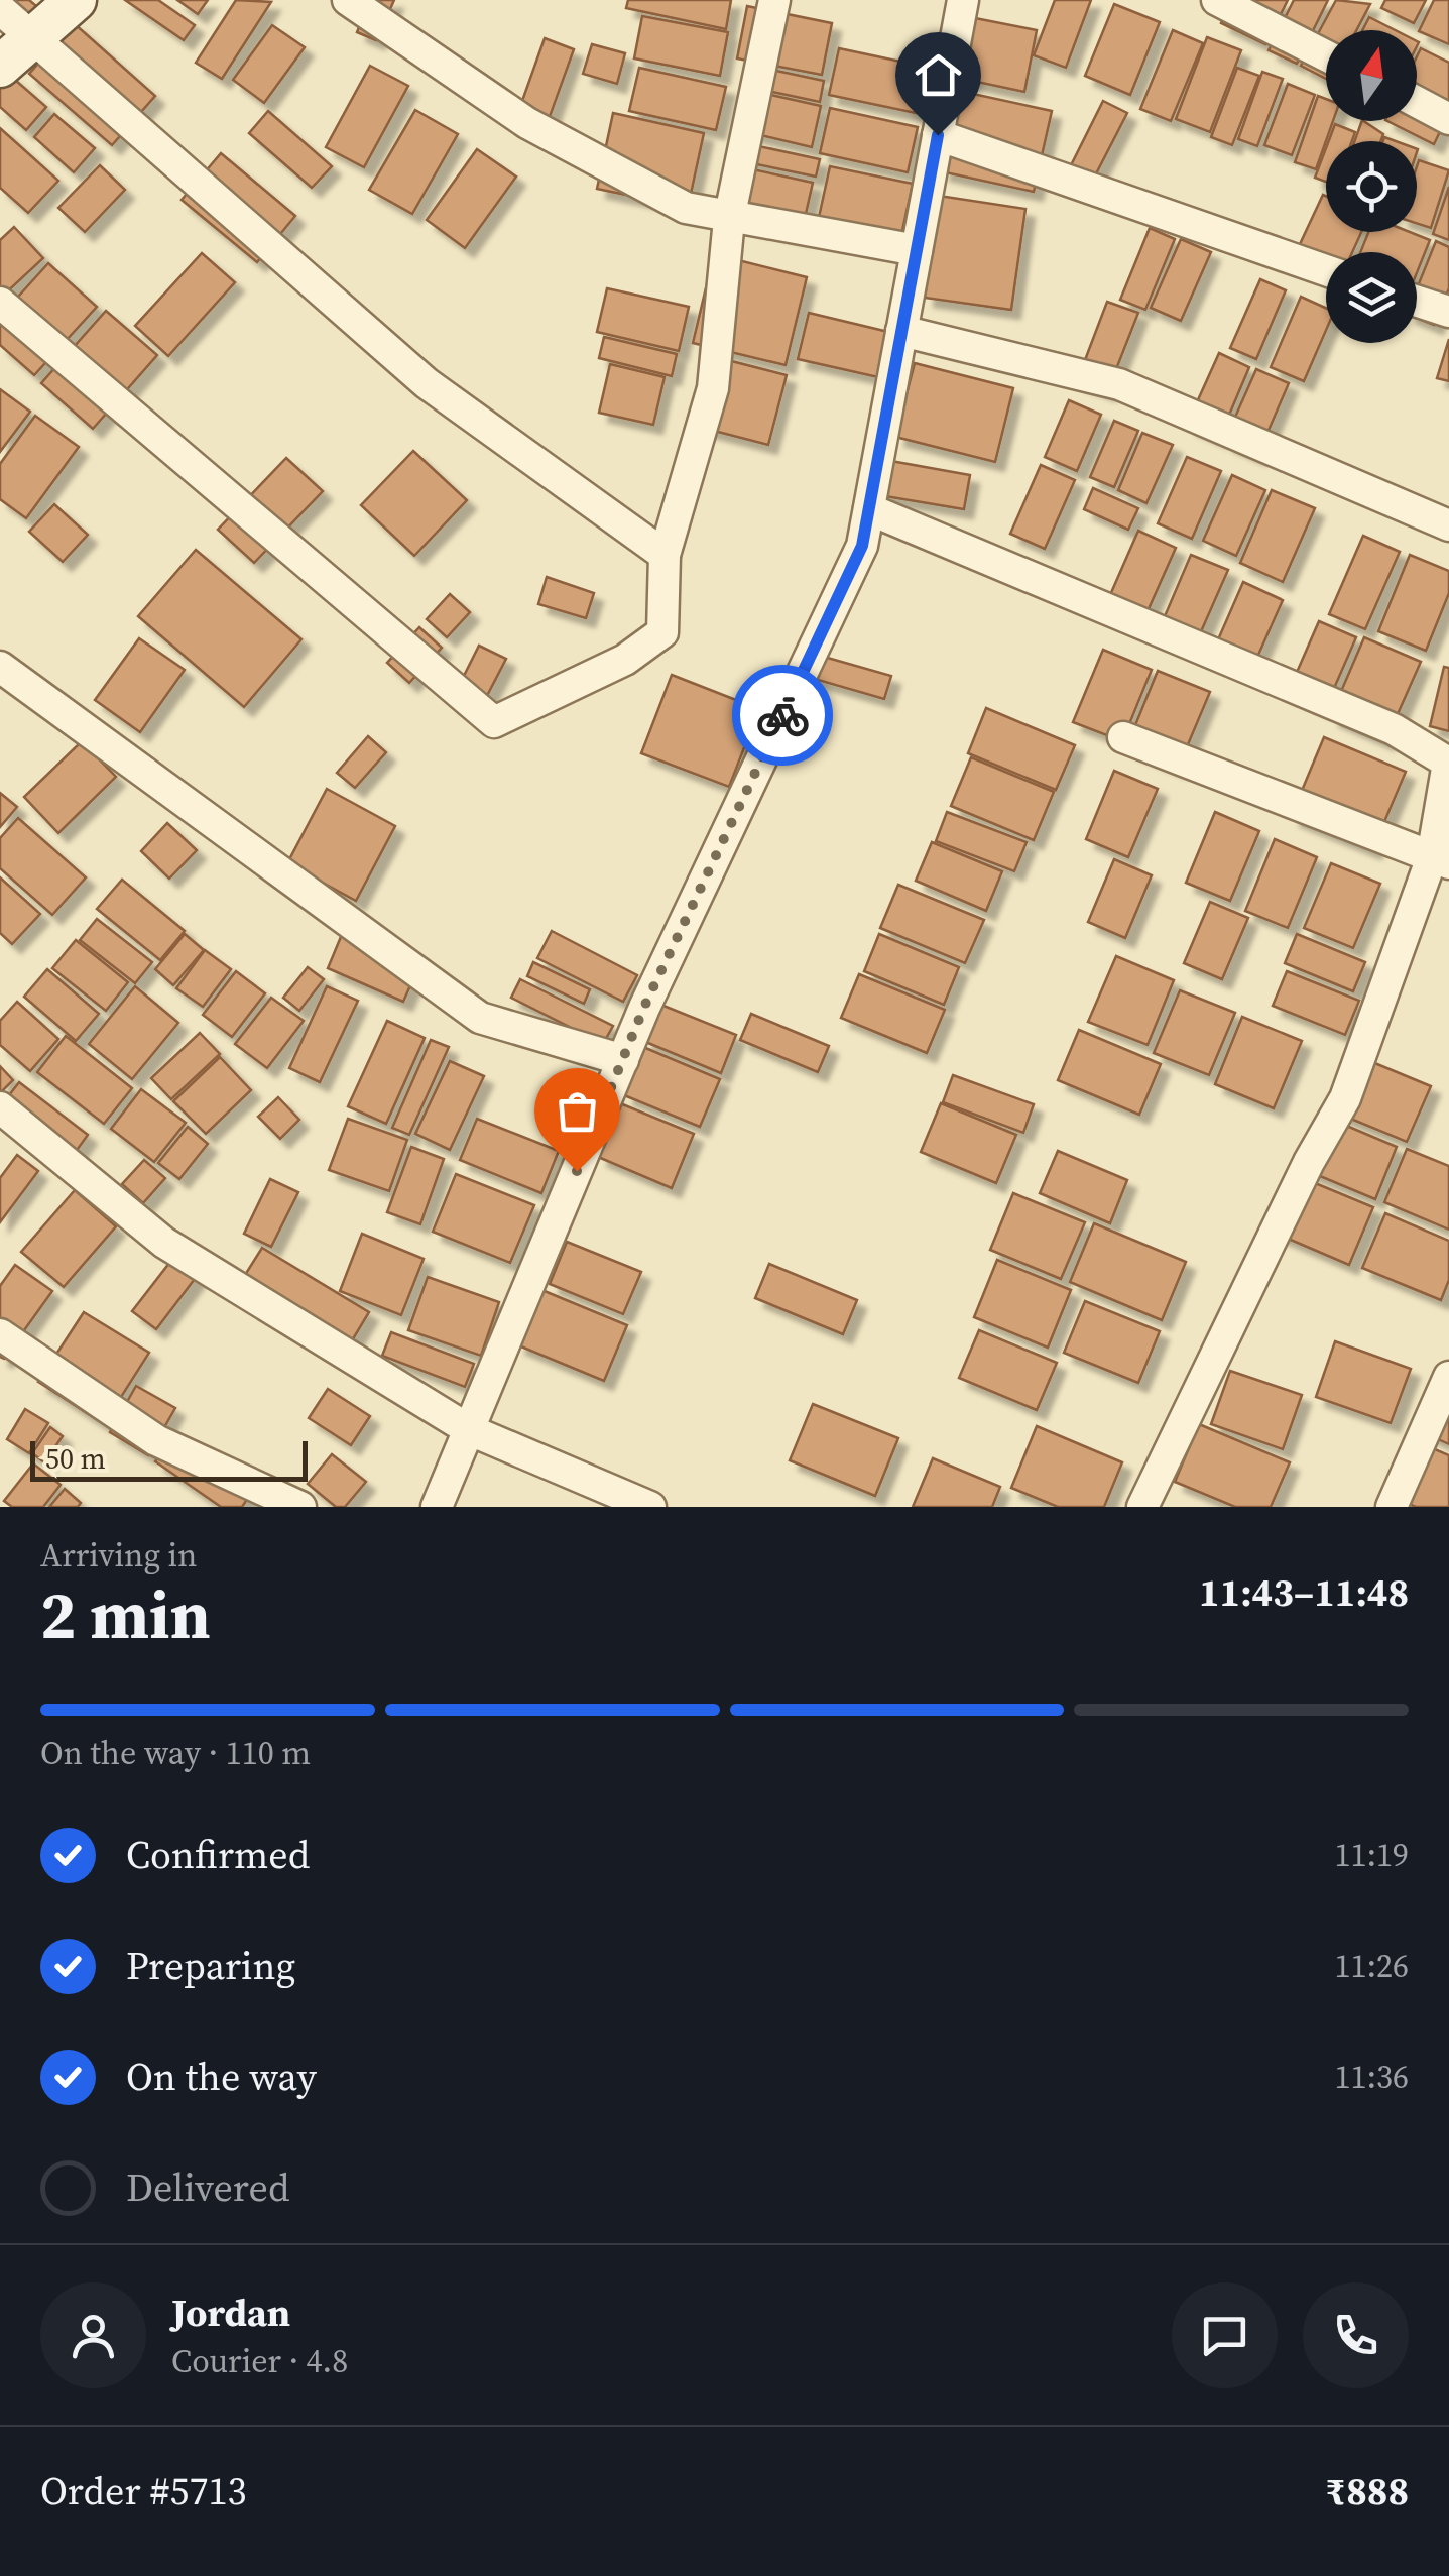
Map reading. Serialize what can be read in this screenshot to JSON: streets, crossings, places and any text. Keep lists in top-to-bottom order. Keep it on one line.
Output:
{"scale_bar":"50 m","north":"top","page":{"scale":"50 m","heading":["2 min","Arriving in","11:43–11:48"],"panel":["Jordan","Courier · 4.8","Order #5713","₹888"],"bar":"On the way · 110 m","list":[["Confirmed","11:19"],["Preparing","11:26"],["On the way","11:36"],"Delivered"]}}
